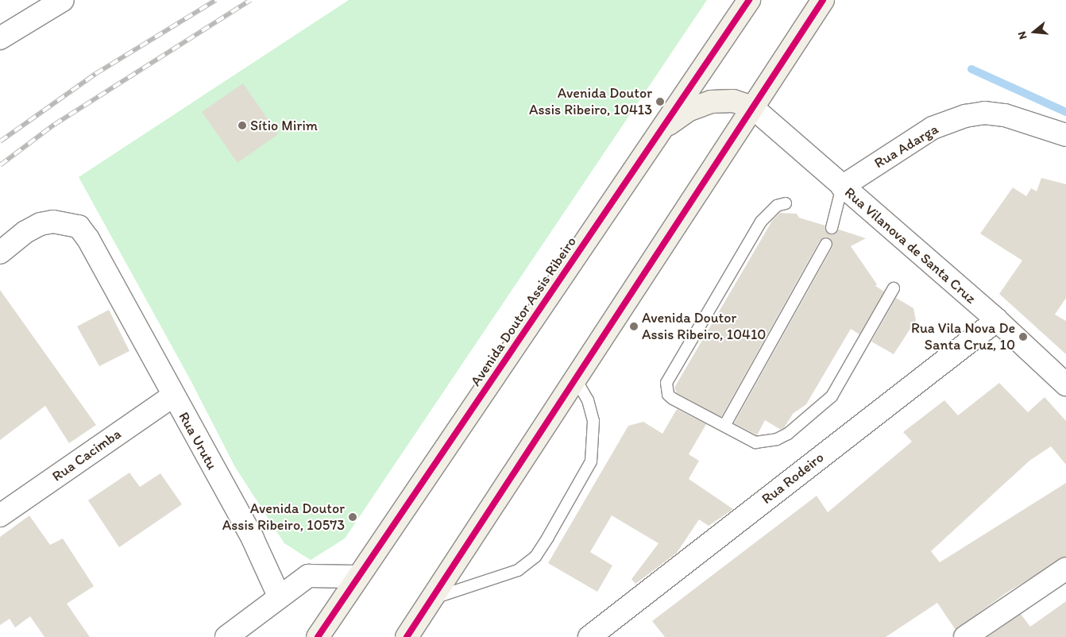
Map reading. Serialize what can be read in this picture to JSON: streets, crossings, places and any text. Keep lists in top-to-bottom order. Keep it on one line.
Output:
{"streets":{"main road":["Avenida Doutor Assis Ribeiro"],"street":["Rua Adarga","Rua Vilanova de Santa Cruz","Rua Urutu","Rua Cacimba","Rua Rodeiro"]},"crossings":[["Rua Adarga","Rua Vilanova de Santa Cruz"],["Rua Vilanova de Santa Cruz","Rua Rodeiro"],["Rua Urutu","Rua Cacimba"]],"places":["Avenida Doutor Assis Ribeiro, 10413","Sítio Mirim","Avenida Doutor Assis Ribeiro, 10410","Rua Vila Nova De Santa Cruz, 10","Avenida Doutor Assis Ribeiro, 10573"],"north":"left"}
